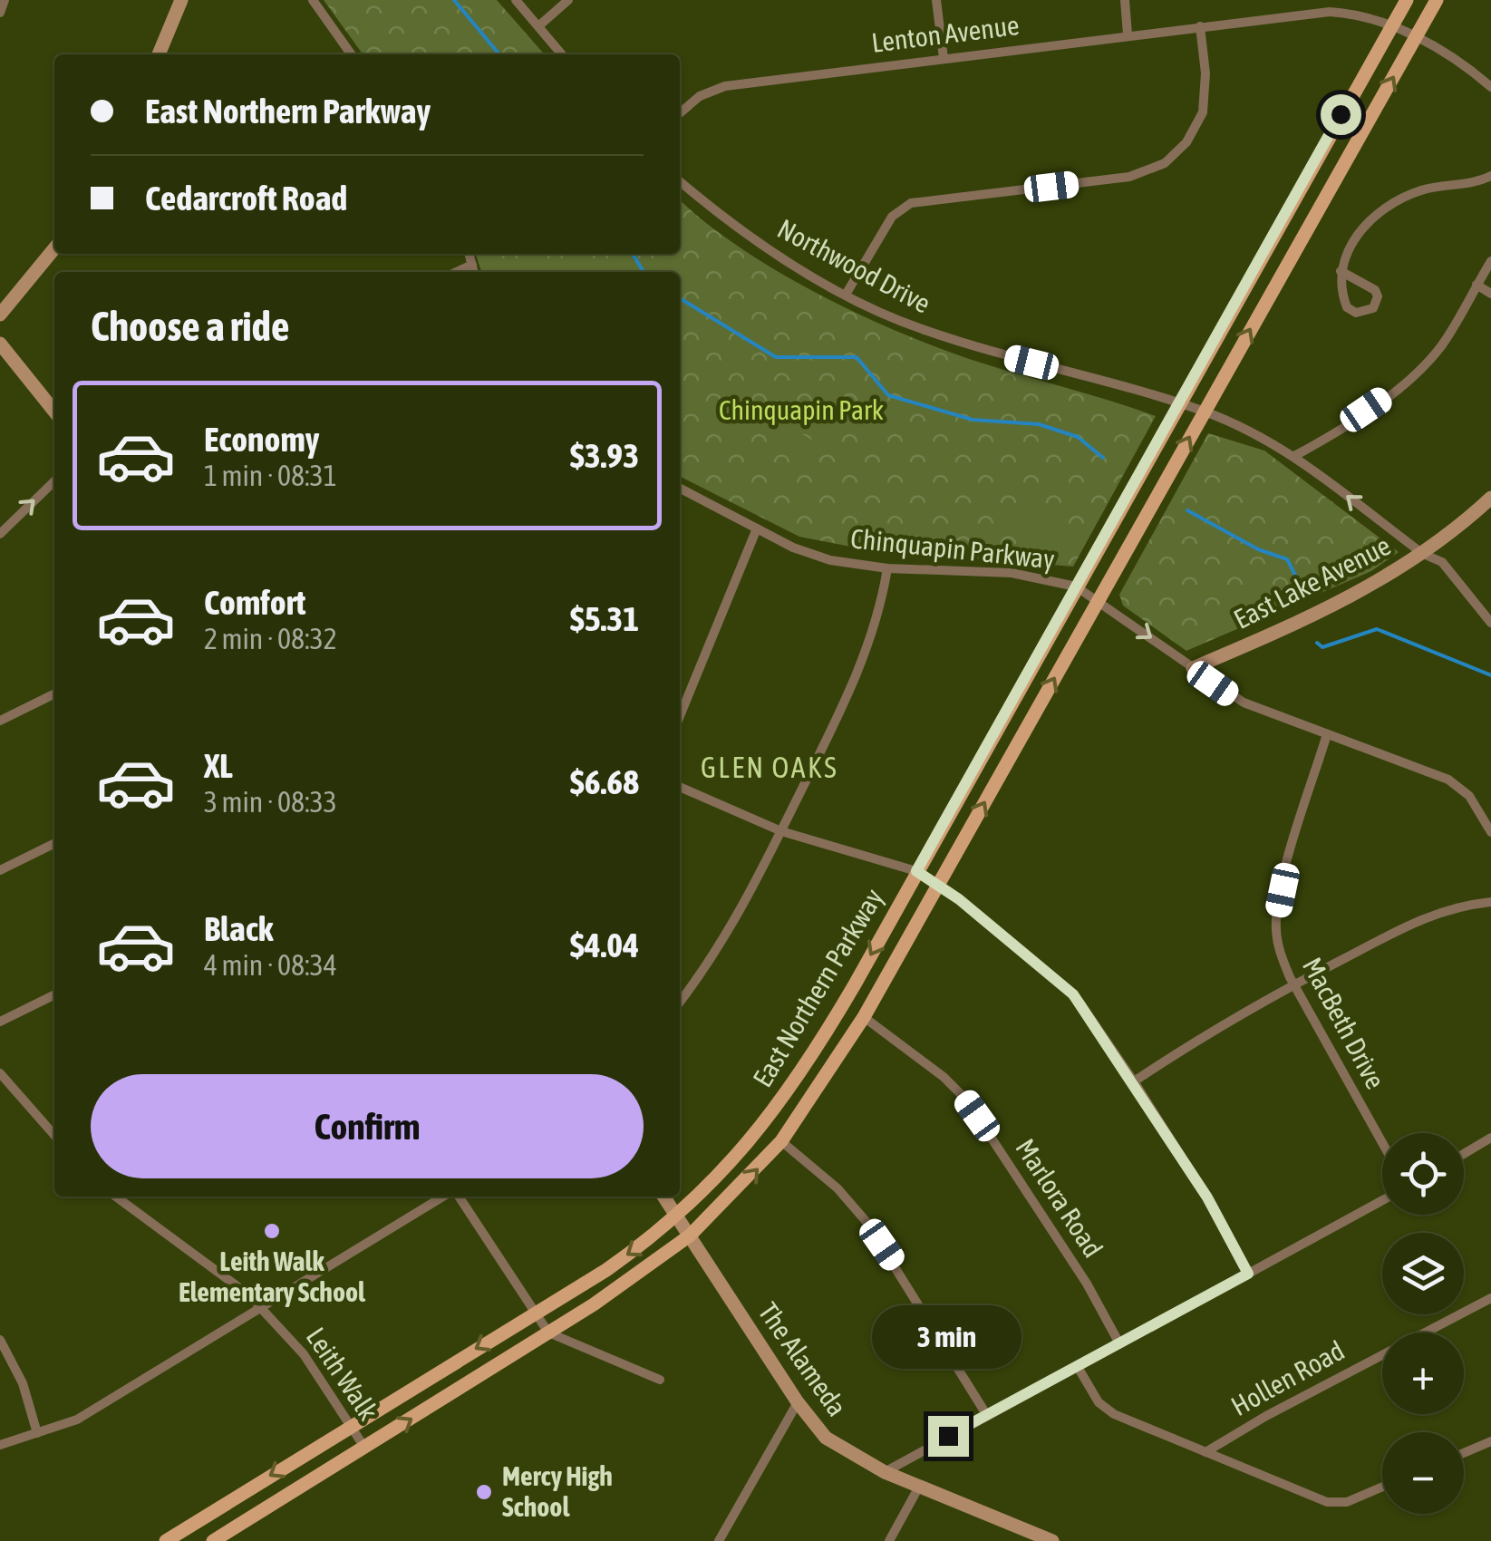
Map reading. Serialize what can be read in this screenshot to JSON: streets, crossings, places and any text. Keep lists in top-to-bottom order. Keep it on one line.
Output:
{"streets":{"main road":["East Northern Parkway"],"street":["Lenton Avenue","Northwood Drive","Chinquapin Parkway","East Lake Avenue","MacBeth Drive","Marlora Road","The Alameda","Leith Walk","Hollen Road"]},"crossings":[["Lenton Avenue","East Northern Parkway"],["Northwood Drive","East Lake Avenue"],["Northwood Drive","East Northern Parkway"],["Chinquapin Parkway","East Lake Avenue"],["Chinquapin Parkway","East Northern Parkway"],["Chinquapin Parkway","MacBeth Drive"],["East Northern Parkway","Marlora Road"],["East Northern Parkway","The Alameda"],["East Northern Parkway","Leith Walk"]],"districts":["GLEN OAKS"],"parks":["Chinquapin Park"],"places":["Leith Walk Elementary School","Mercy High School"],"page":{"banner":["East Northern Parkway","Cedarcroft Road"],"heading":"Choose a ride","list":[{"name":"Economy","note":"1 min · 08:31","value":"$3.93"},{"name":"Comfort","note":"2 min · 08:32","value":"$5.31"},{"name":"XL","note":"3 min · 08:33","value":"$6.68"},{"name":"Black","note":"4 min · 08:34","value":"$4.04"}],"buttons":"Confirm","map_buttons":["+","−"],"bubble":"3 min"}}
